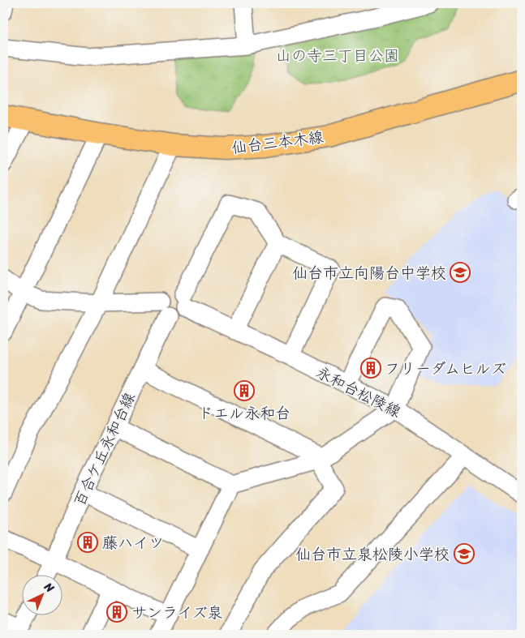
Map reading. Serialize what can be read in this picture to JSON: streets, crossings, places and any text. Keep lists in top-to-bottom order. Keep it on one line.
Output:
{"streets":{"main road":["仙台三本木線"],"street":["永和台松陵線","百合ケ丘永和台線"]},"crossings":[["永和台松陵線","百合ケ丘永和台線"]],"parks":["山の寺三丁目公園"],"places":{"school or university":["仙台市立向陽台中学校","仙台市立泉松陵小学校"],"building":["フリーダムヒルズ","ドエル永和台","藤ハイツ","サンライズ泉"]},"north":"top right"}
